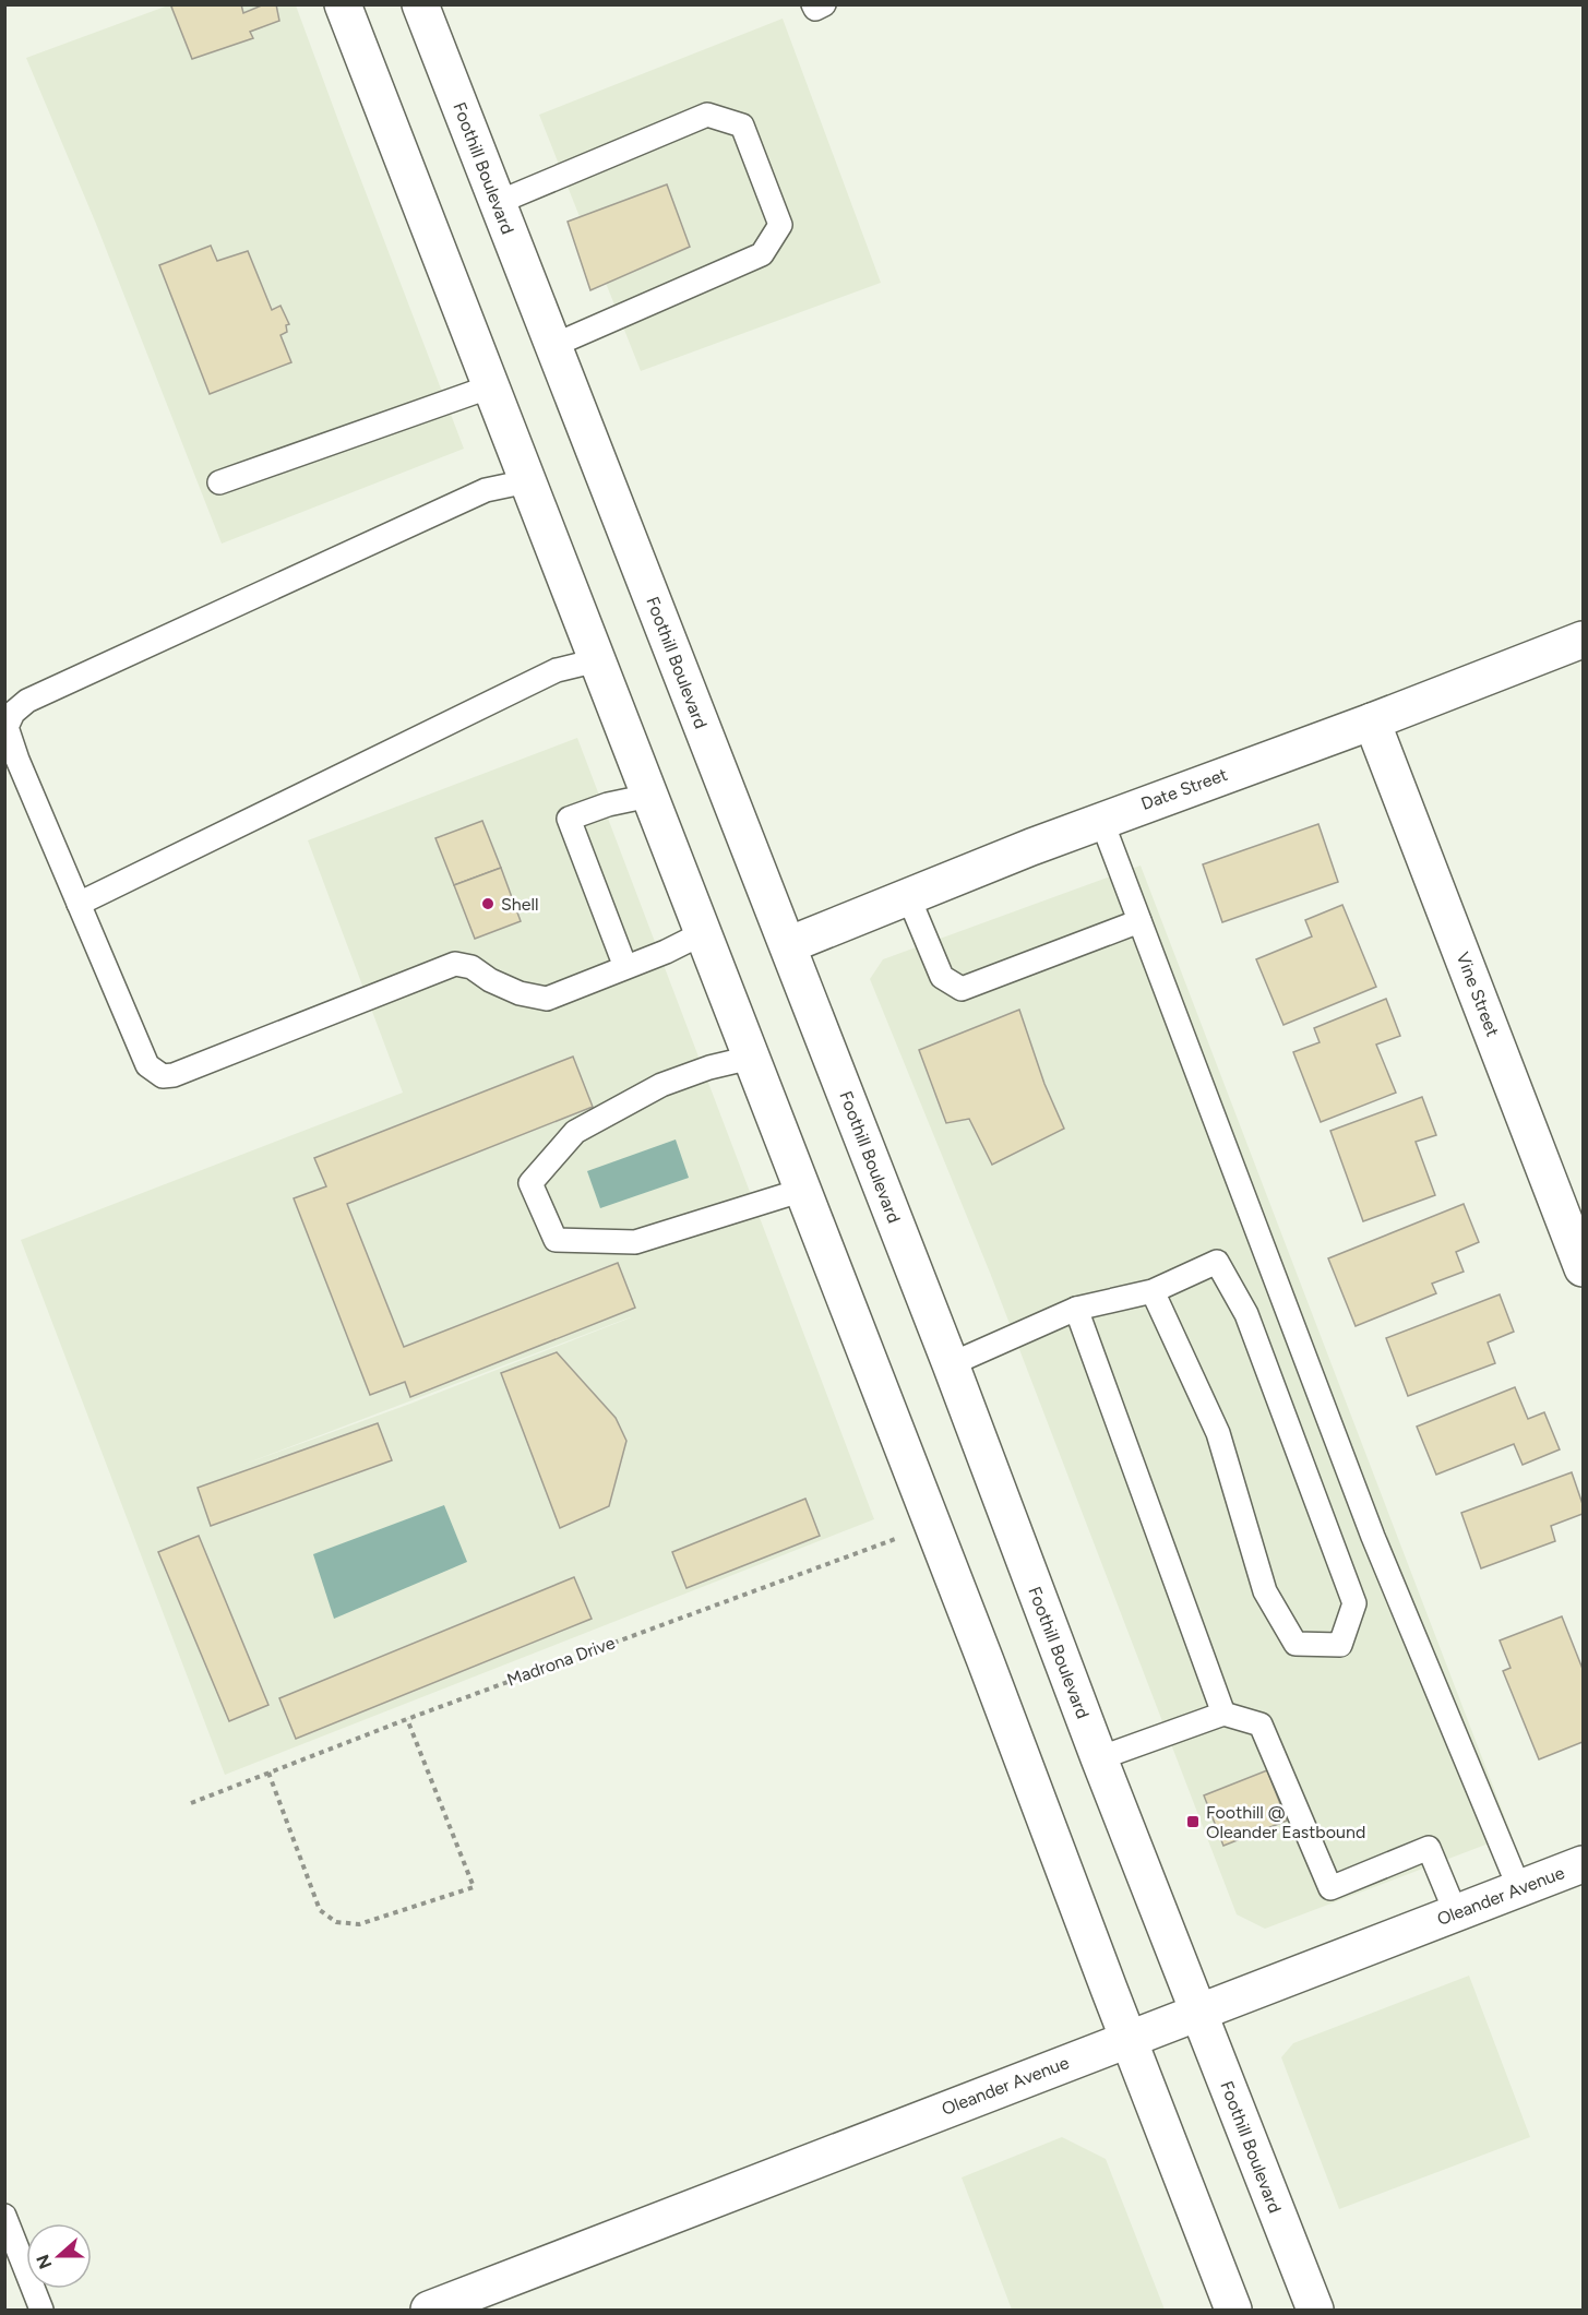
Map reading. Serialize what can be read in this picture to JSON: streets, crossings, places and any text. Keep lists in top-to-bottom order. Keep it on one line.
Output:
{"streets":{"main road":["Foothill Boulevard","Date Street","Vine Street","Oleander Avenue"],"path":["Madrona Drive"]},"crossings":[["Foothill Boulevard","Date Street"],["Foothill Boulevard","Oleander Avenue"],["Date Street","Vine Street"]],"places":{"other":["Shell"],"transit":["Foothill @ Oleander Eastbound"]},"north":"left"}
